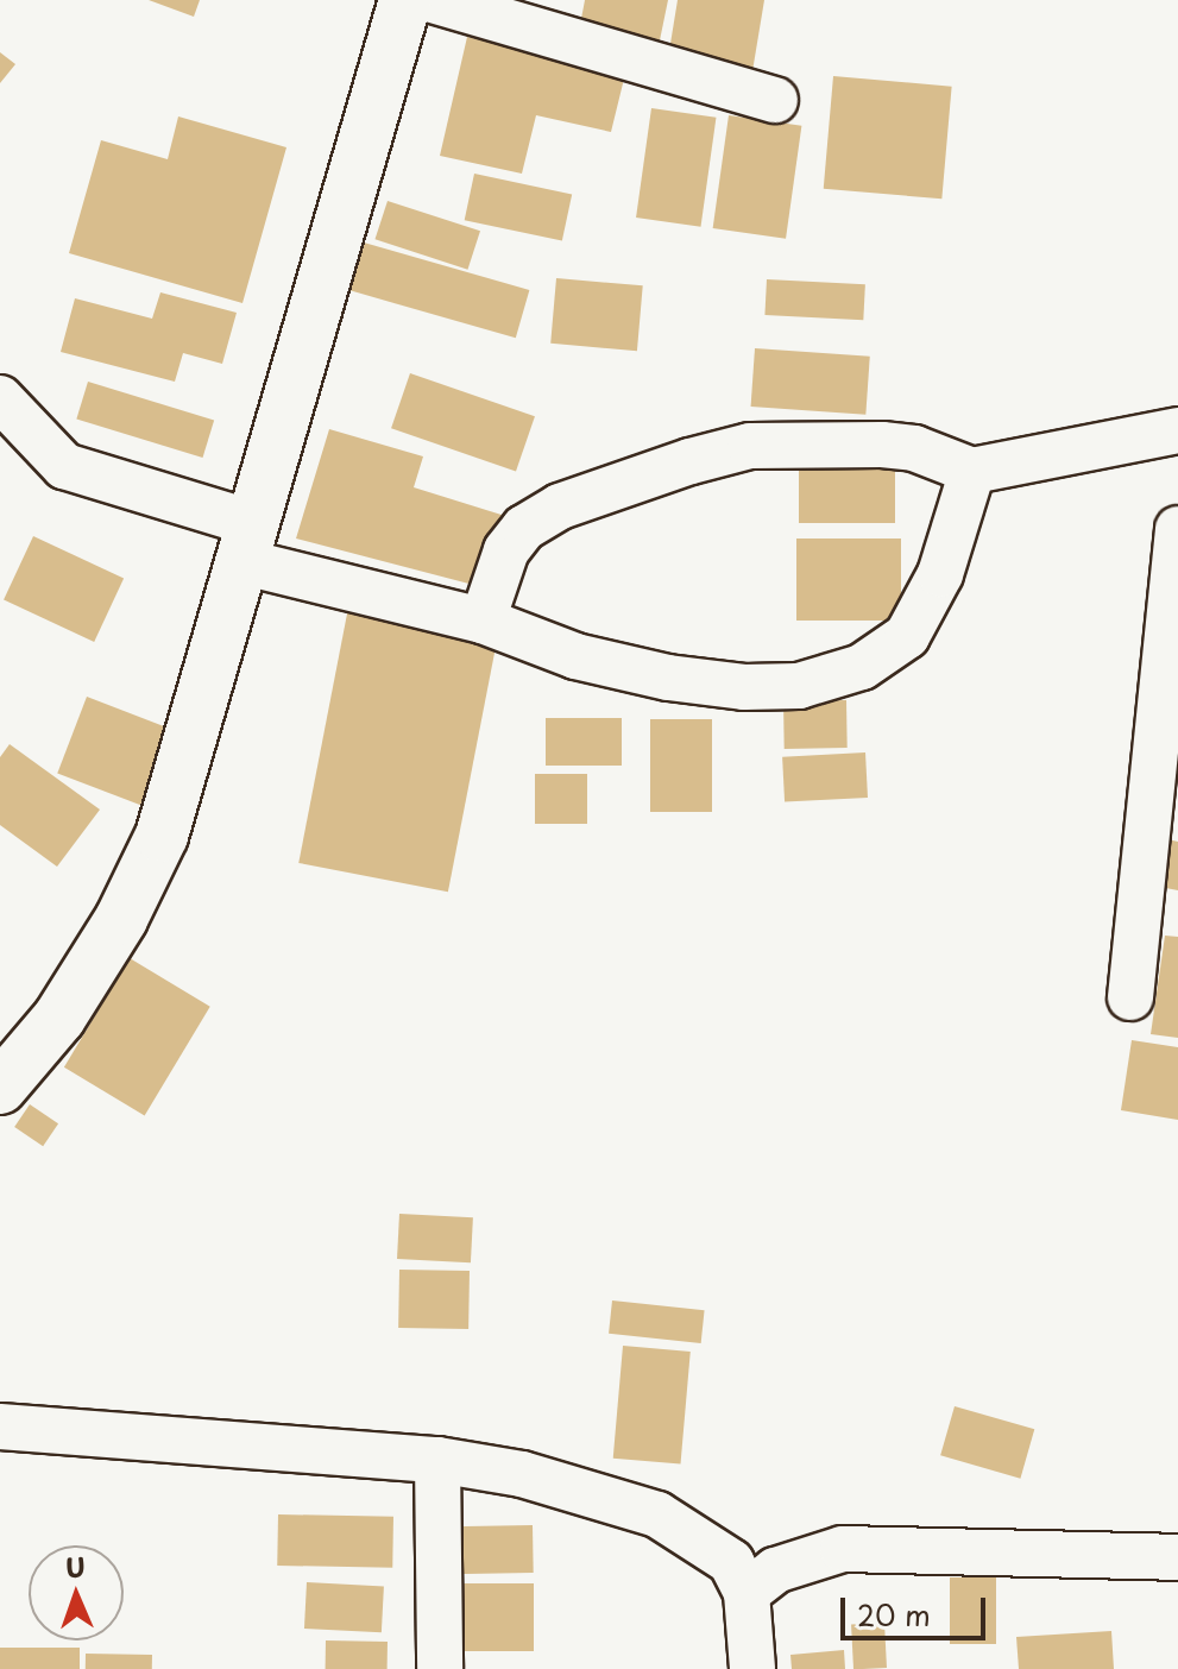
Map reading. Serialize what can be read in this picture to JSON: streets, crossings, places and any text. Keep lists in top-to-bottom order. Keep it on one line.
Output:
{"scale_bar":"20 m","north":"top"}
